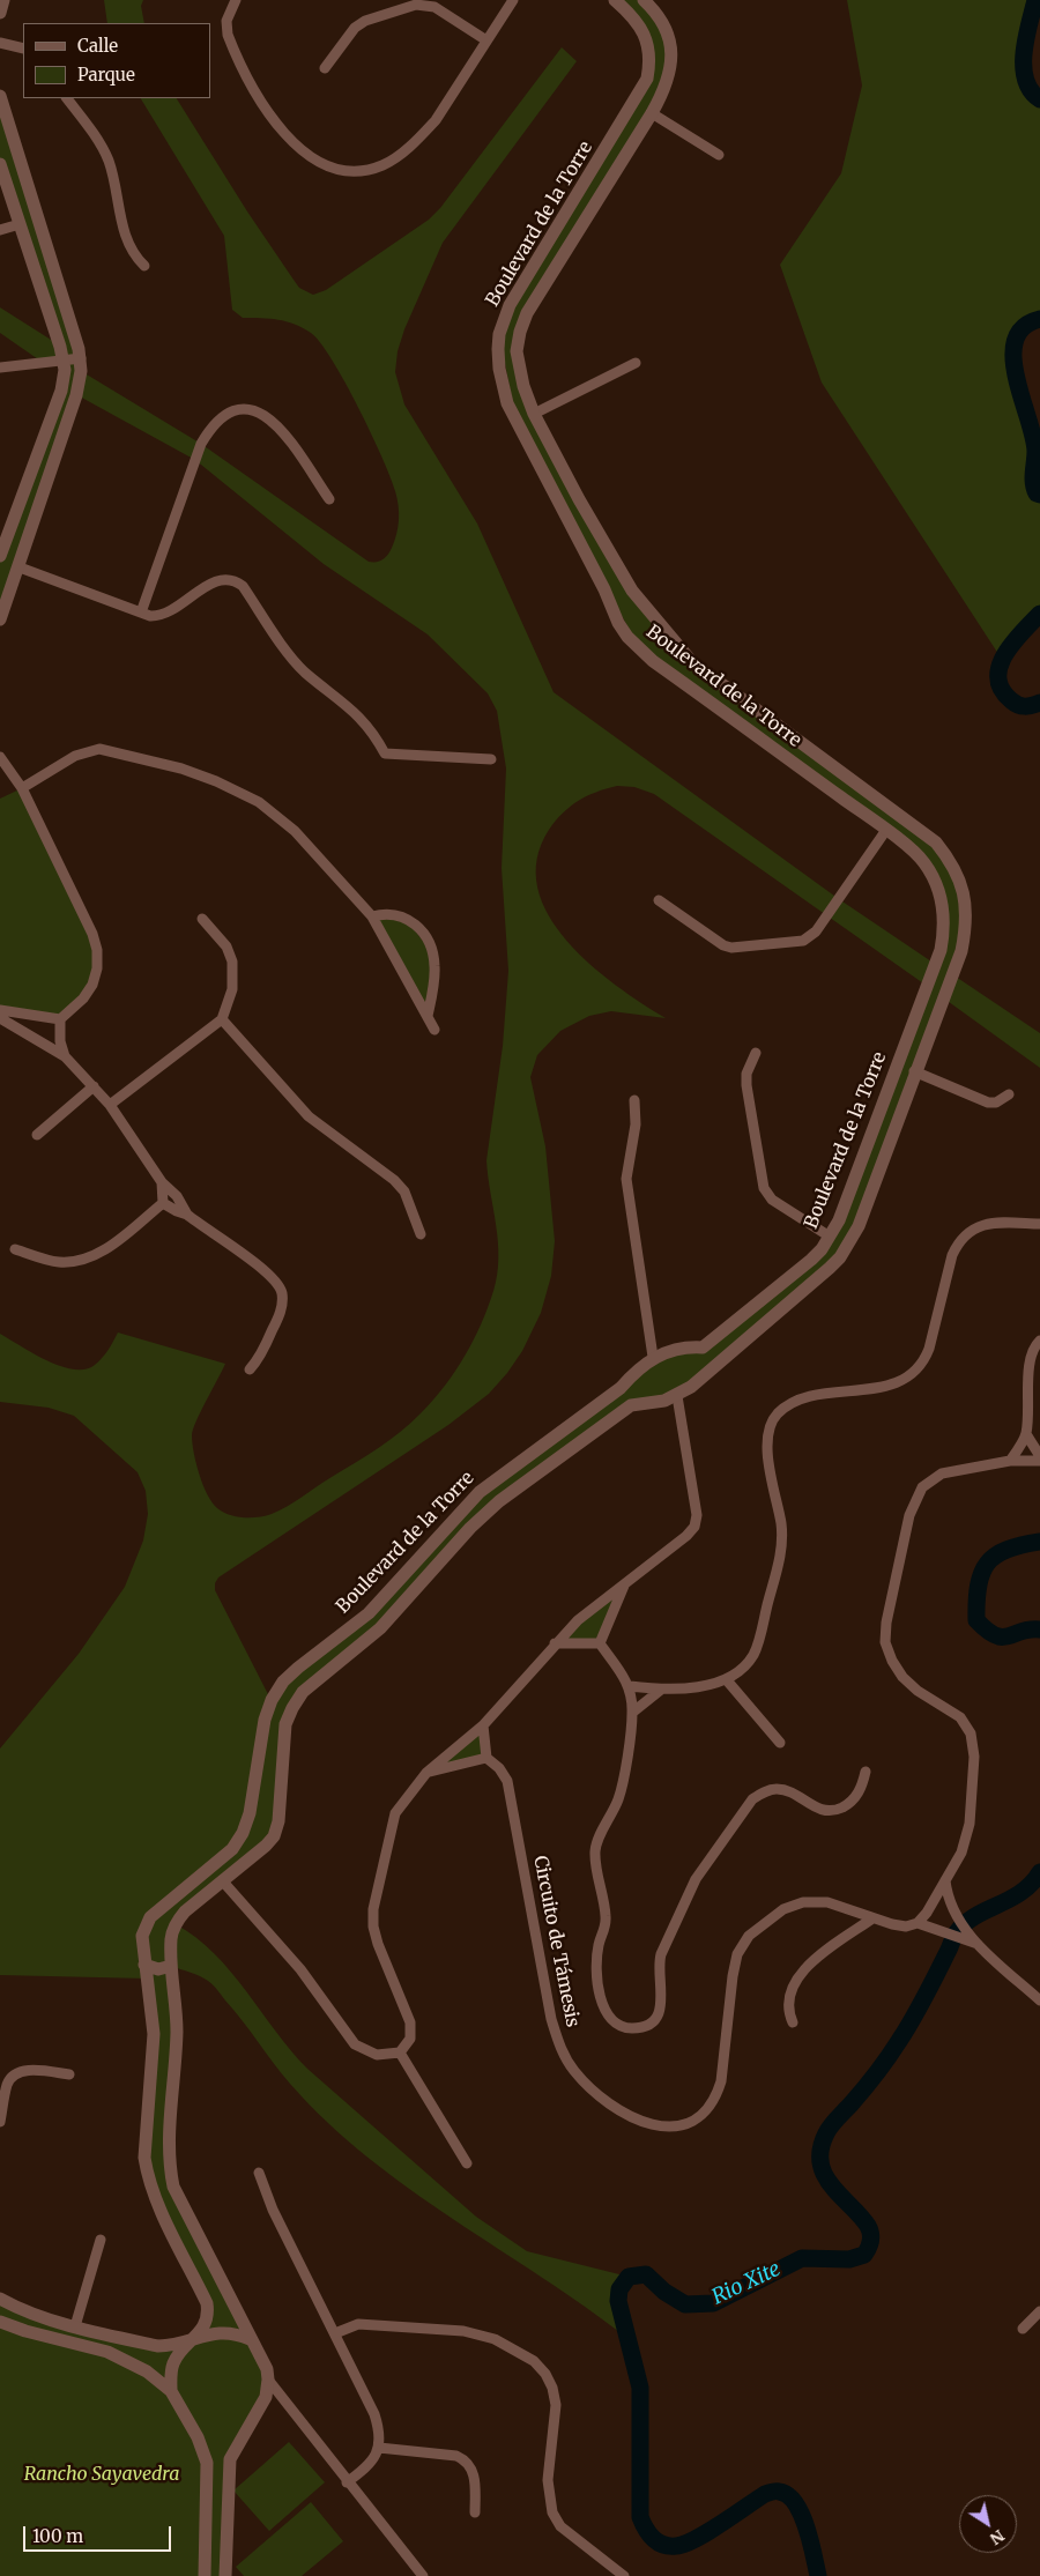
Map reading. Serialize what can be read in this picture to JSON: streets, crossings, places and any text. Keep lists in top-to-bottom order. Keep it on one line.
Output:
{"streets":{"street":["Boulevard de la Torre","Circuito de Támesis"]},"water":["Rio Xite"],"parks":["Rancho Sayavedra"],"legend":["Calle","Parque"],"scale_bar":"100 m","north":"bottom right"}
